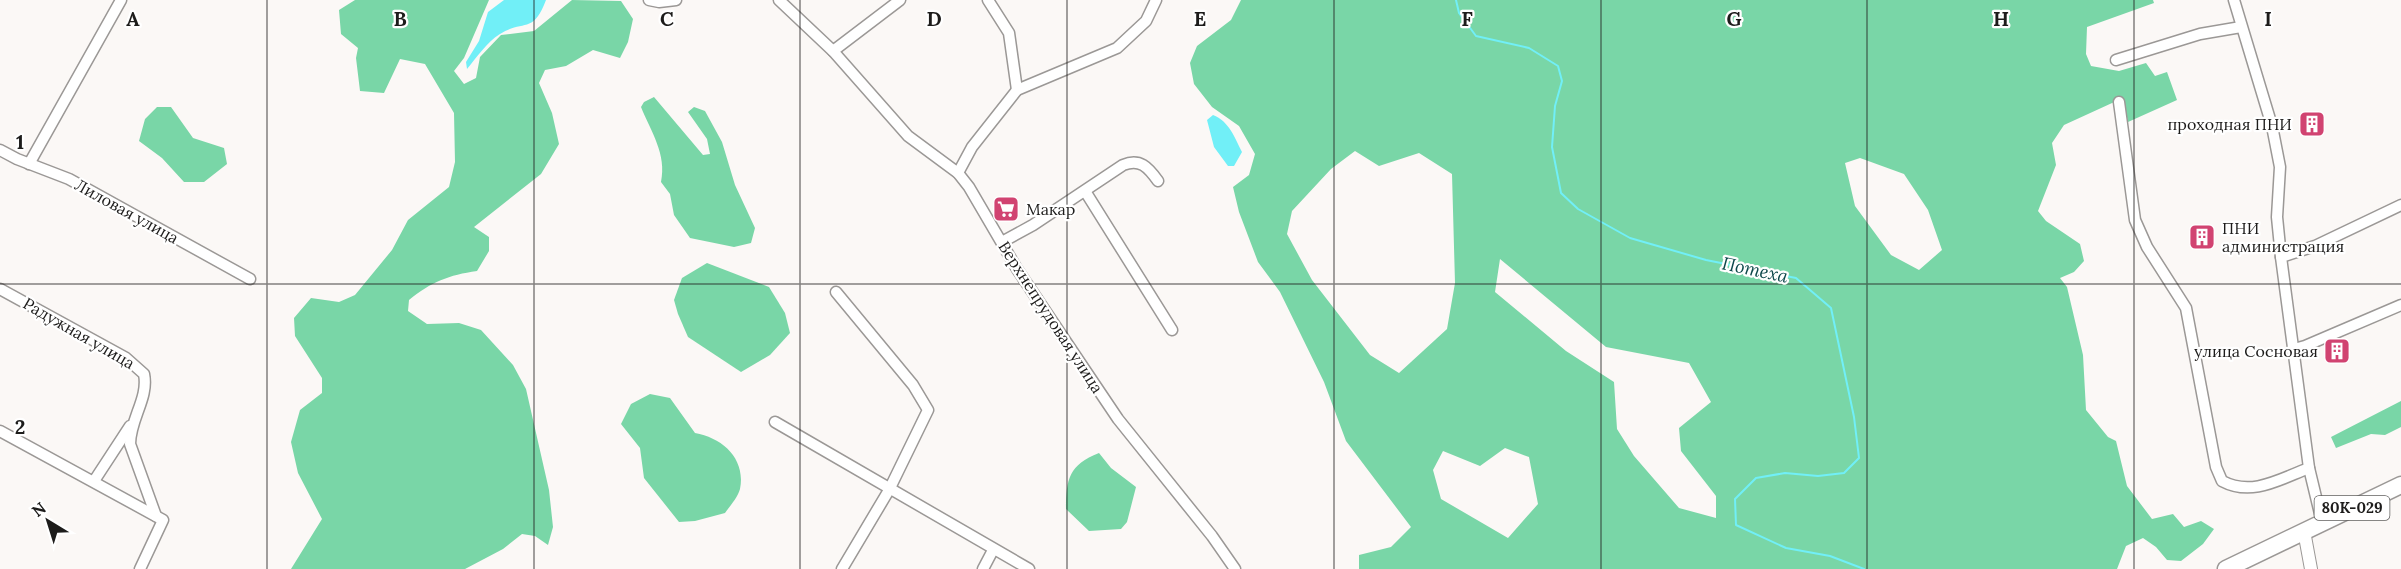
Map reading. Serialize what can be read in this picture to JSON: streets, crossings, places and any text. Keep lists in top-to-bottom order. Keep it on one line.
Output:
{"streets":{"main road":["80К-029"],"street":["Лиловая улица","Верхнепрудовая улица","Радужная улица"]},"water":["Потеха"],"places":{"building":["проходная ПНИ","ПНИ администрация","улица Сосновая"],"supermarket":["Макар"]},"north":"top left","grid":{"columns":["A","B","C","D","E","F","G","H","I"],"rows":["1","2"]}}
